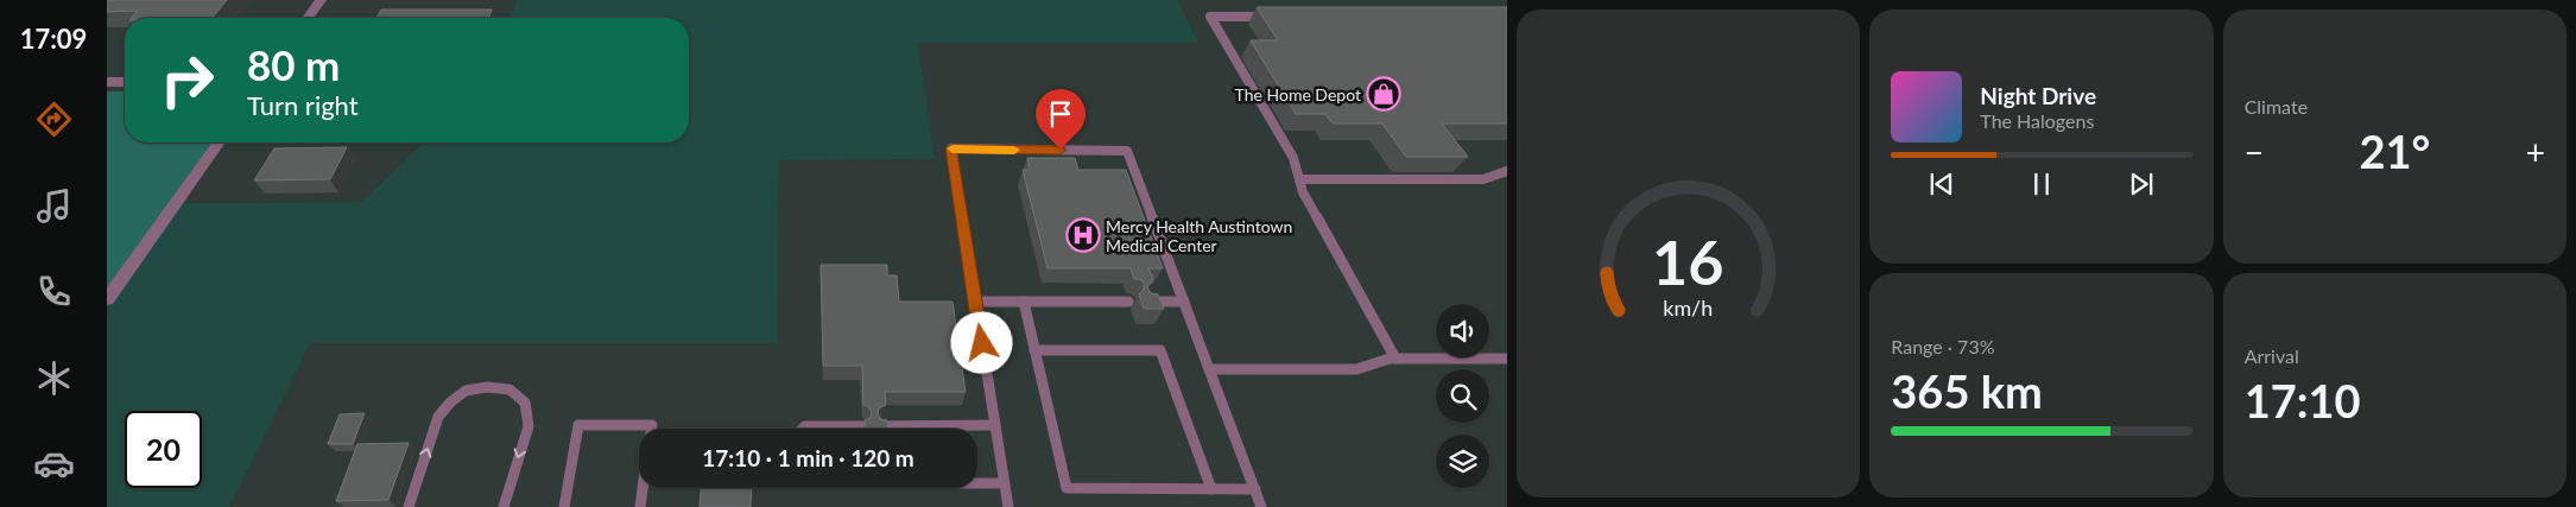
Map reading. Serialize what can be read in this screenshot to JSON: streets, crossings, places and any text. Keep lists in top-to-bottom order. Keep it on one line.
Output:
{"places":{"shop":["The Home Depot"],"hospital":["Mercy Health Austintown Medical Center"]},"page":{"tabs":"17:09","tile":["Climate",["Range · 73%","365 km"],["Arrival","17:10"]],"turn":["80 m","Turn right"],"song":["Night Drive","The Halogens"],"heat":["−","21°","+"],"limit":"20","trip":"17:10 · 1 min · 120 m","gauge":["16","km/h"]}}
